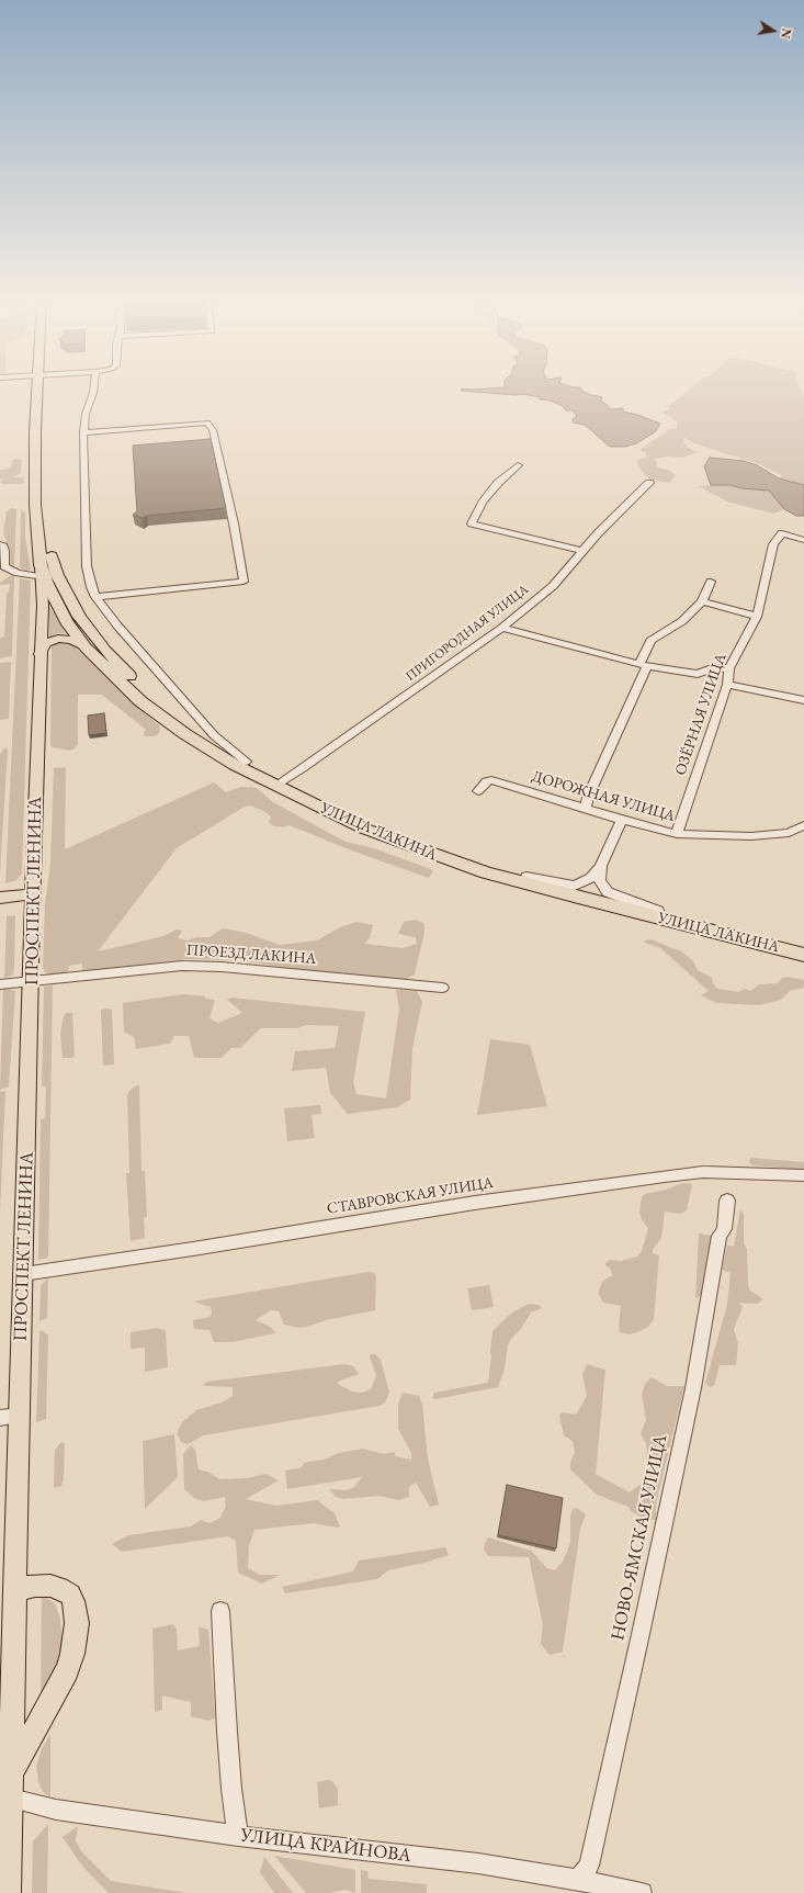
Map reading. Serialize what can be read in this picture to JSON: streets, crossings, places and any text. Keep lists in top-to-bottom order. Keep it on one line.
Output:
{"streets":{"highway":["УЛИЦА ЛАКИНА"],"main road":["ПРОСПЕКТ ЛЕНИНА"],"street":["ПРИГОРОДНАЯ УЛИЦА","ОЗЁРНАЯ УЛИЦА","ДОРОЖНАЯ УЛИЦА","ПРОЕЗД ЛАКИНА","СТАВРОВСКАЯ УЛИЦА","НОВО-ЯМСКАЯ УЛИЦА","УЛИЦА КРАЙНОВА"]},"crossings":[["ПРИГОРОДНАЯ УЛИЦА","УЛИЦА ЛАКИНА"],["ОЗЁРНАЯ УЛИЦА","ДОРОЖНАЯ УЛИЦА"],["УЛИЦА ЛАКИНА","ПРОСПЕКТ ЛЕНИНА"],["ПРОСПЕКТ ЛЕНИНА","ПРОЕЗД ЛАКИНА"],["ПРОСПЕКТ ЛЕНИНА","СТАВРОВСКАЯ УЛИЦА"],["ПРОСПЕКТ ЛЕНИНА","УЛИЦА КРАЙНОВА"],["НОВО-ЯМСКАЯ УЛИЦА","УЛИЦА КРАЙНОВА"]],"north":"right"}
